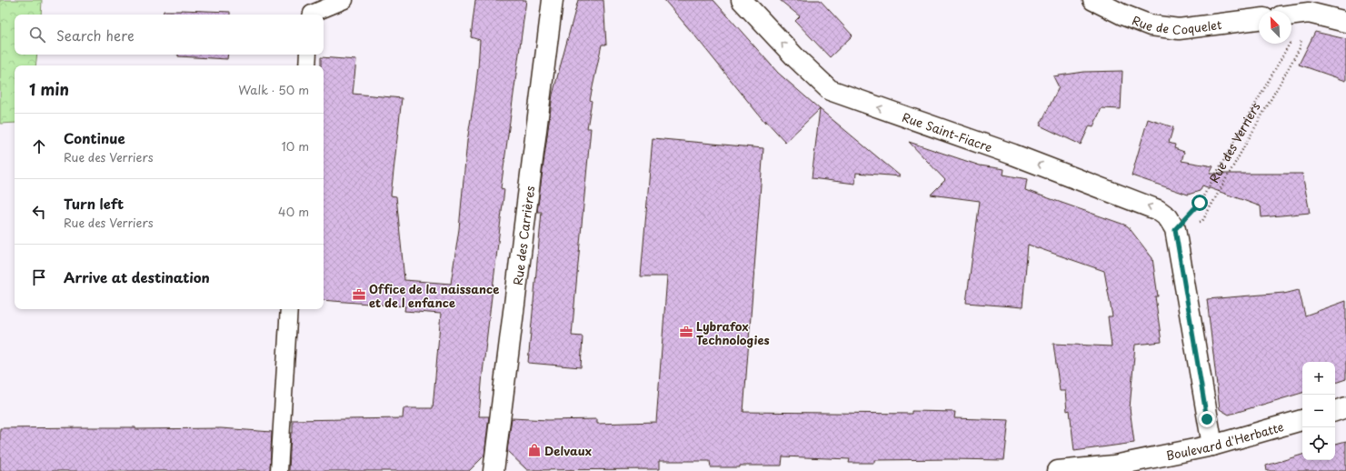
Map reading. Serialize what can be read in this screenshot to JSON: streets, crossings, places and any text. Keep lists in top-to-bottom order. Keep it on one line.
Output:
{"streets":{"street":["Rue de Coquelet","Rue Saint-Fiacre","Rue des Carrières","Boulevard d'Herbatte"],"path":["Rue des Verriers"]},"crossings":[["Rue Saint-Fiacre","Rue des Verriers"]],"one_way":["Rue Saint-Fiacre"],"places":{"office":["Office de la naissance et de l enfance","Lybrafox Technologies"],"shop":["Delvaux"]},"north":"top left","page":{"search":"Search here","heading":["1 min","Walk · 50 m"],"list":[["Continue","Rue des Verriers","10 m"],["Turn left","Rue des Verriers","40 m"],"Arrive at destination"],"map_buttons":["+","−"]}}
